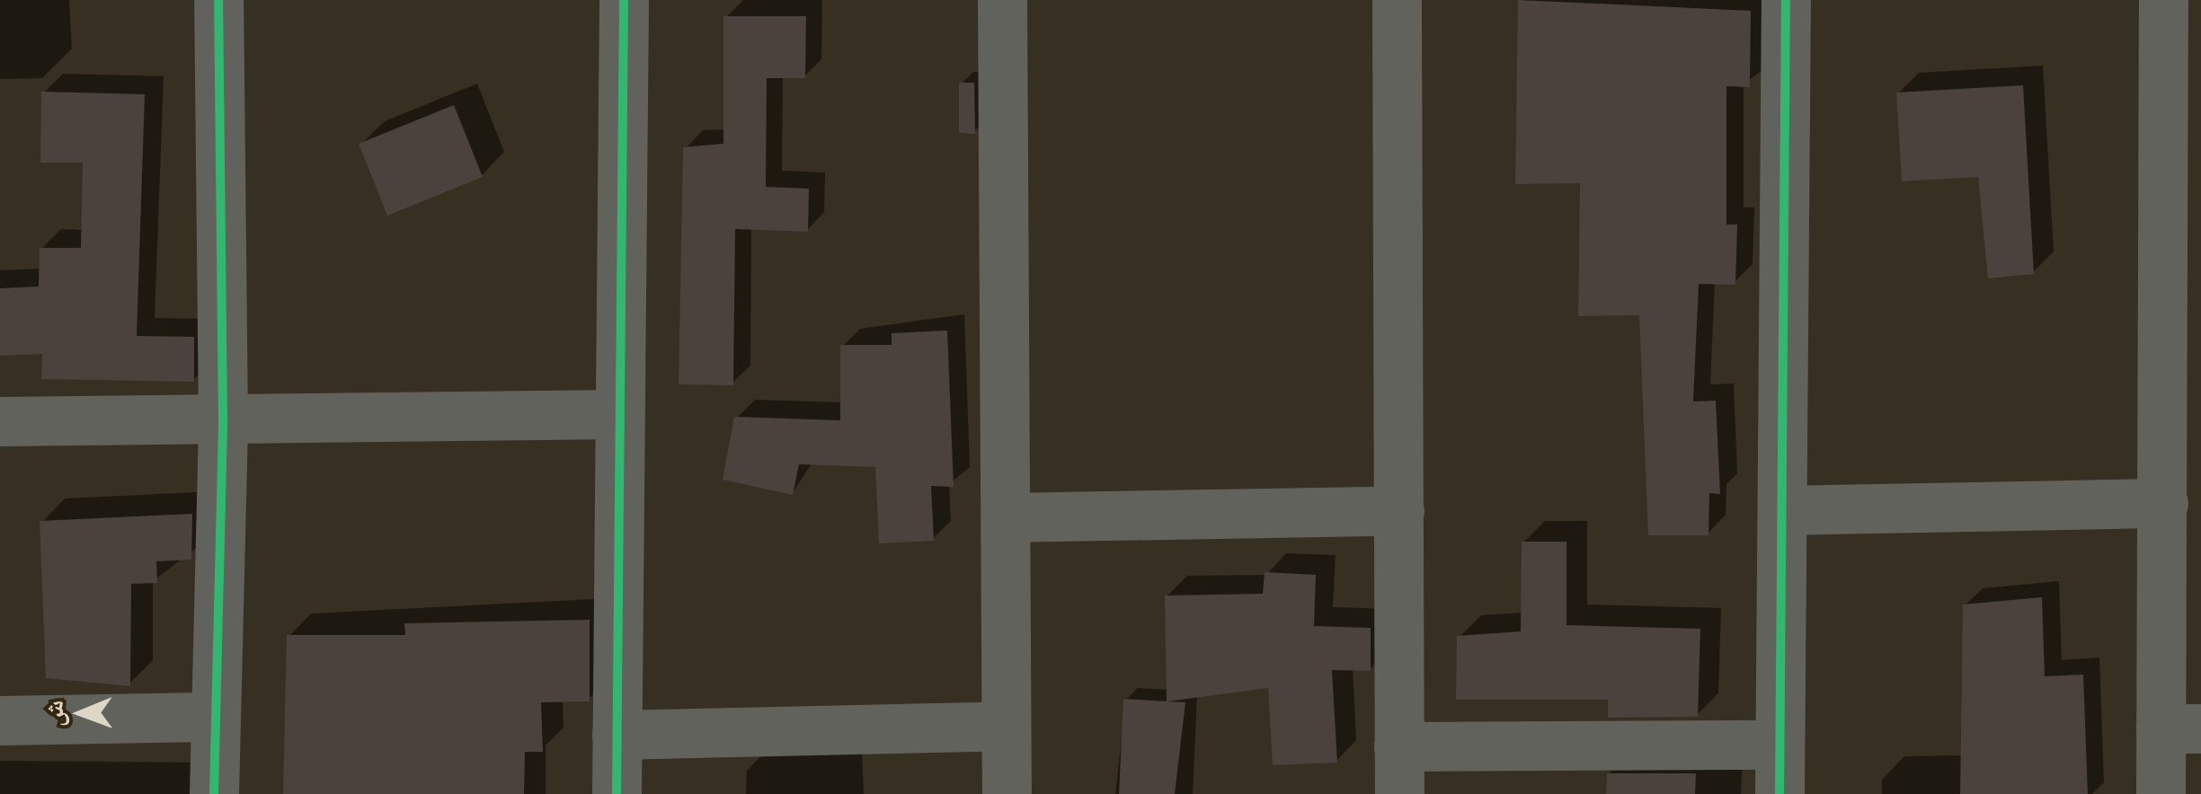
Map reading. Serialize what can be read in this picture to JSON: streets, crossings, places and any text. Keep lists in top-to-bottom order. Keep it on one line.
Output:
{"north":"left"}
